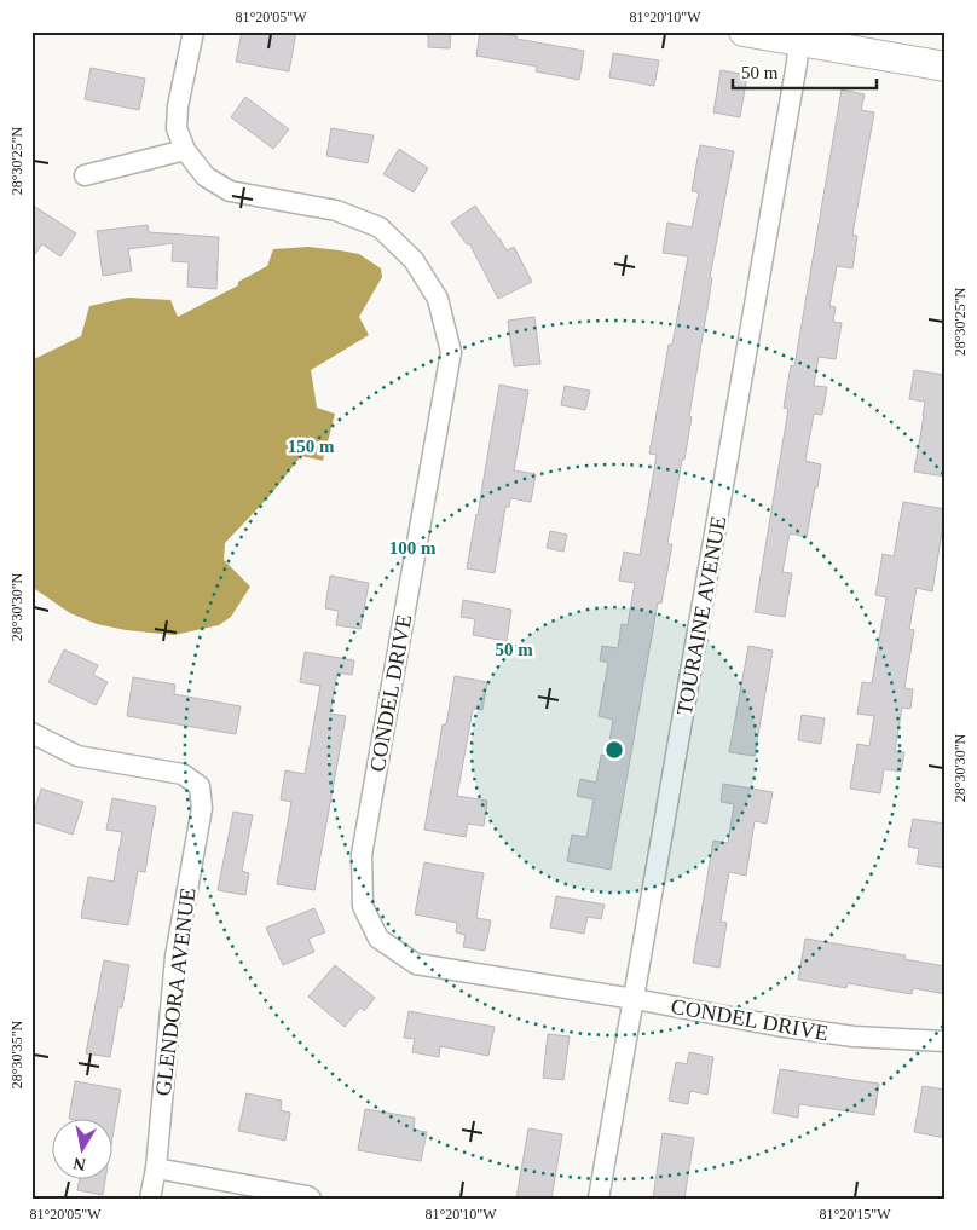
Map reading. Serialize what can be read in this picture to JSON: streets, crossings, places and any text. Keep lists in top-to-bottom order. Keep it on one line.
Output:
{"streets":{"street":["TOURAINE AVENUE","CONDEL DRIVE","GLENDORA AVENUE"]},"crossings":[["TOURAINE AVENUE","CONDEL DRIVE"]],"scale_bar":"50 m","north":"bottom","coordinates":["81°20'05\"W","81°20'10\"W","28°30'25\"N","28°30'30\"N","28°30'35\"N","81°20'15\"W"],"rings":["150 m","100 m","50 m"]}
